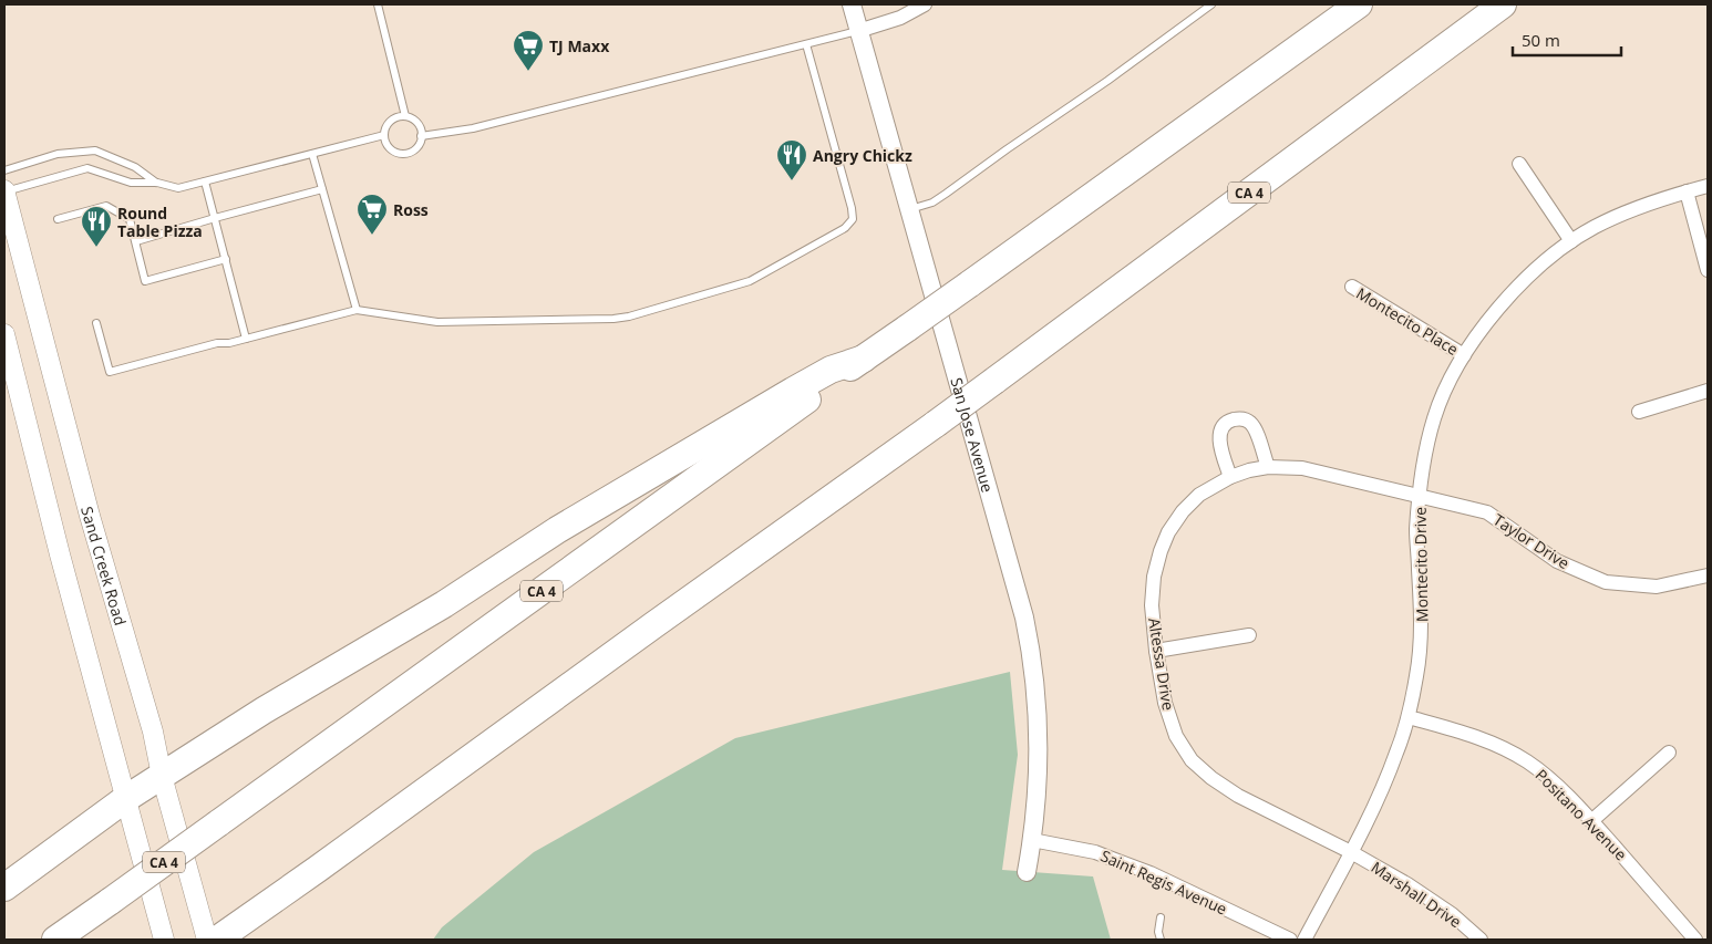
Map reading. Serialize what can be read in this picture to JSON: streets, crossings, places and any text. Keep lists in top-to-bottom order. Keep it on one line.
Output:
{"streets":{"highway":["CA 4"],"main road":["Sand Creek Road"],"street":["Montecito Place","San Jose Avenue","Taylor Drive","Montecito Drive","Altessa Drive","Positano Avenue","Saint Regis Avenue","Marshall Drive"]},"crossings":[["Montecito Place","Montecito Drive"],["San Jose Avenue","Saint Regis Avenue"],["Taylor Drive","Montecito Drive"],["Taylor Drive","Altessa Drive"],["Montecito Drive","Altessa Drive"],["Montecito Drive","Positano Avenue"],["Montecito Drive","Marshall Drive"],["Altessa Drive","Marshall Drive"]],"places":{"supermarket":["TJ Maxx","Ross"],"restaurant":["Angry Chickz","Round Table Pizza"]},"scale_bar":"50 m"}
